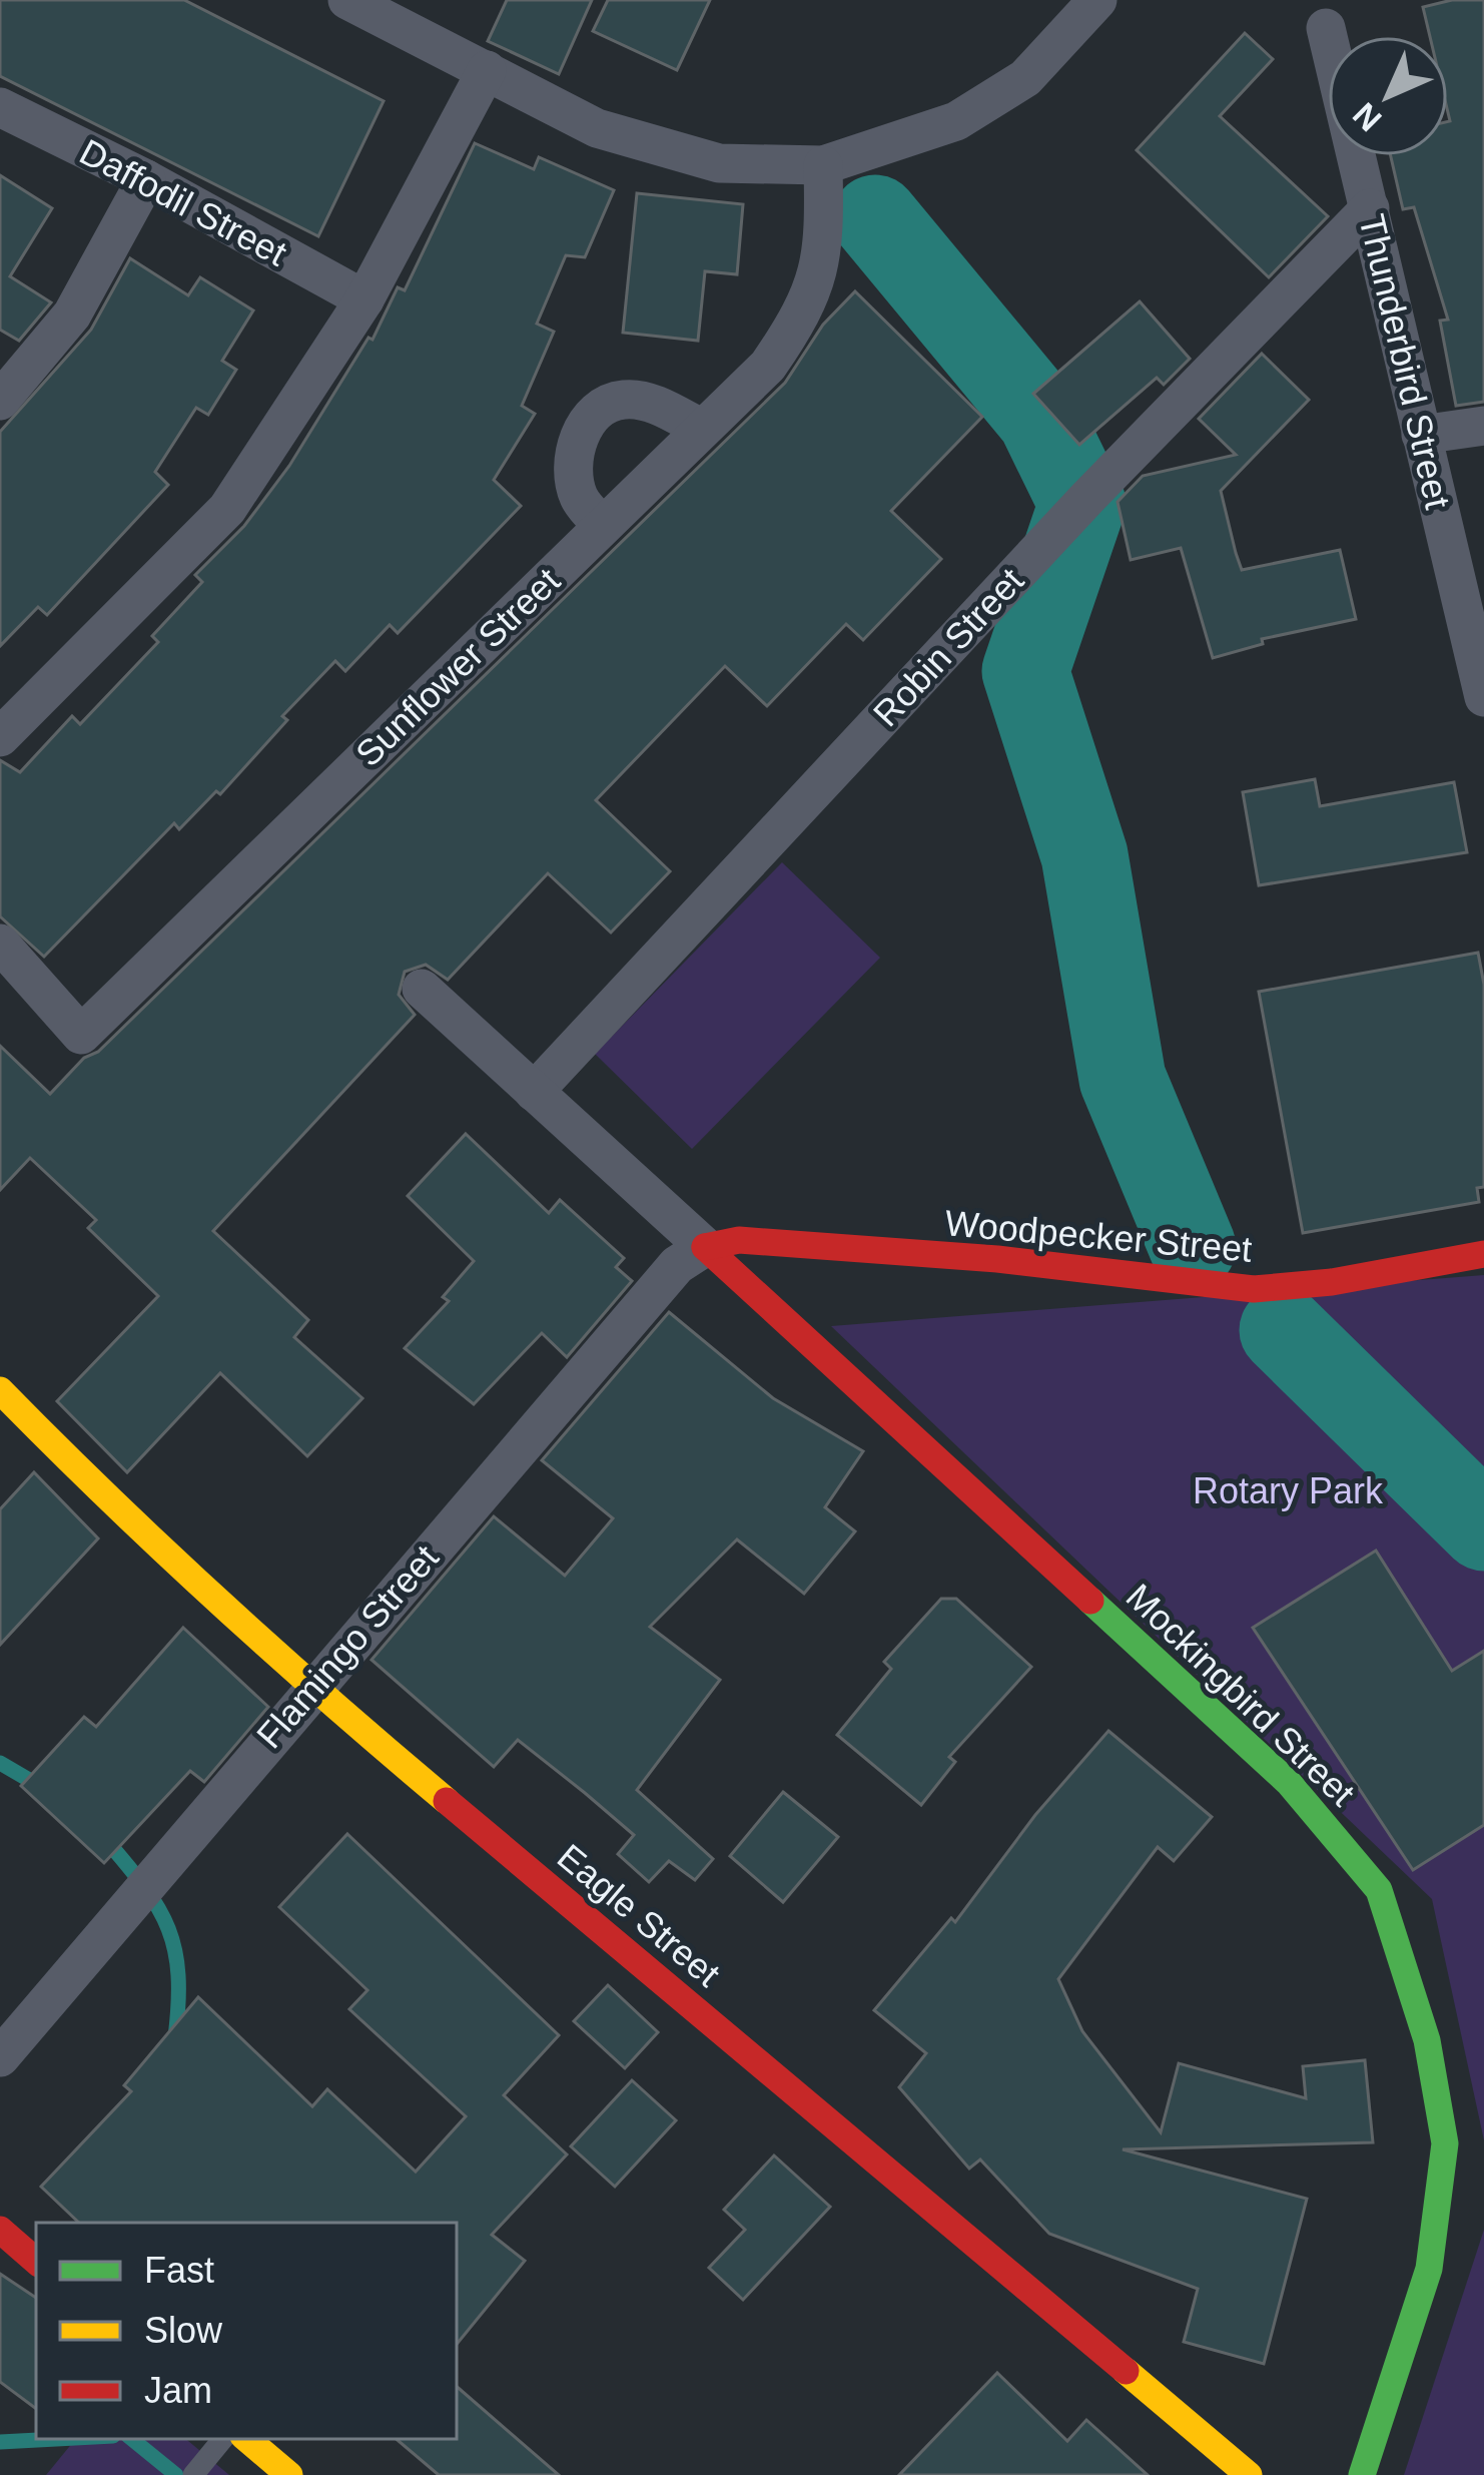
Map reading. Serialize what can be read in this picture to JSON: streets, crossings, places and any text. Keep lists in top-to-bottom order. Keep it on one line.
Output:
{"streets":{"street":["Daffodil Street","Thunderbird Street","Robin Street","Sunflower Street","Woodpecker Street","Flamingo Street","Mockingbird Street","Eagle Street"]},"crossings":[["Thunderbird Street","Robin Street"],["Woodpecker Street","Flamingo Street"],["Woodpecker Street","Mockingbird Street"],["Flamingo Street","Mockingbird Street"],["Flamingo Street","Eagle Street"]],"parks":["Rotary Park"],"legend":["Fast","Slow","Jam"],"north":"bottom left"}
